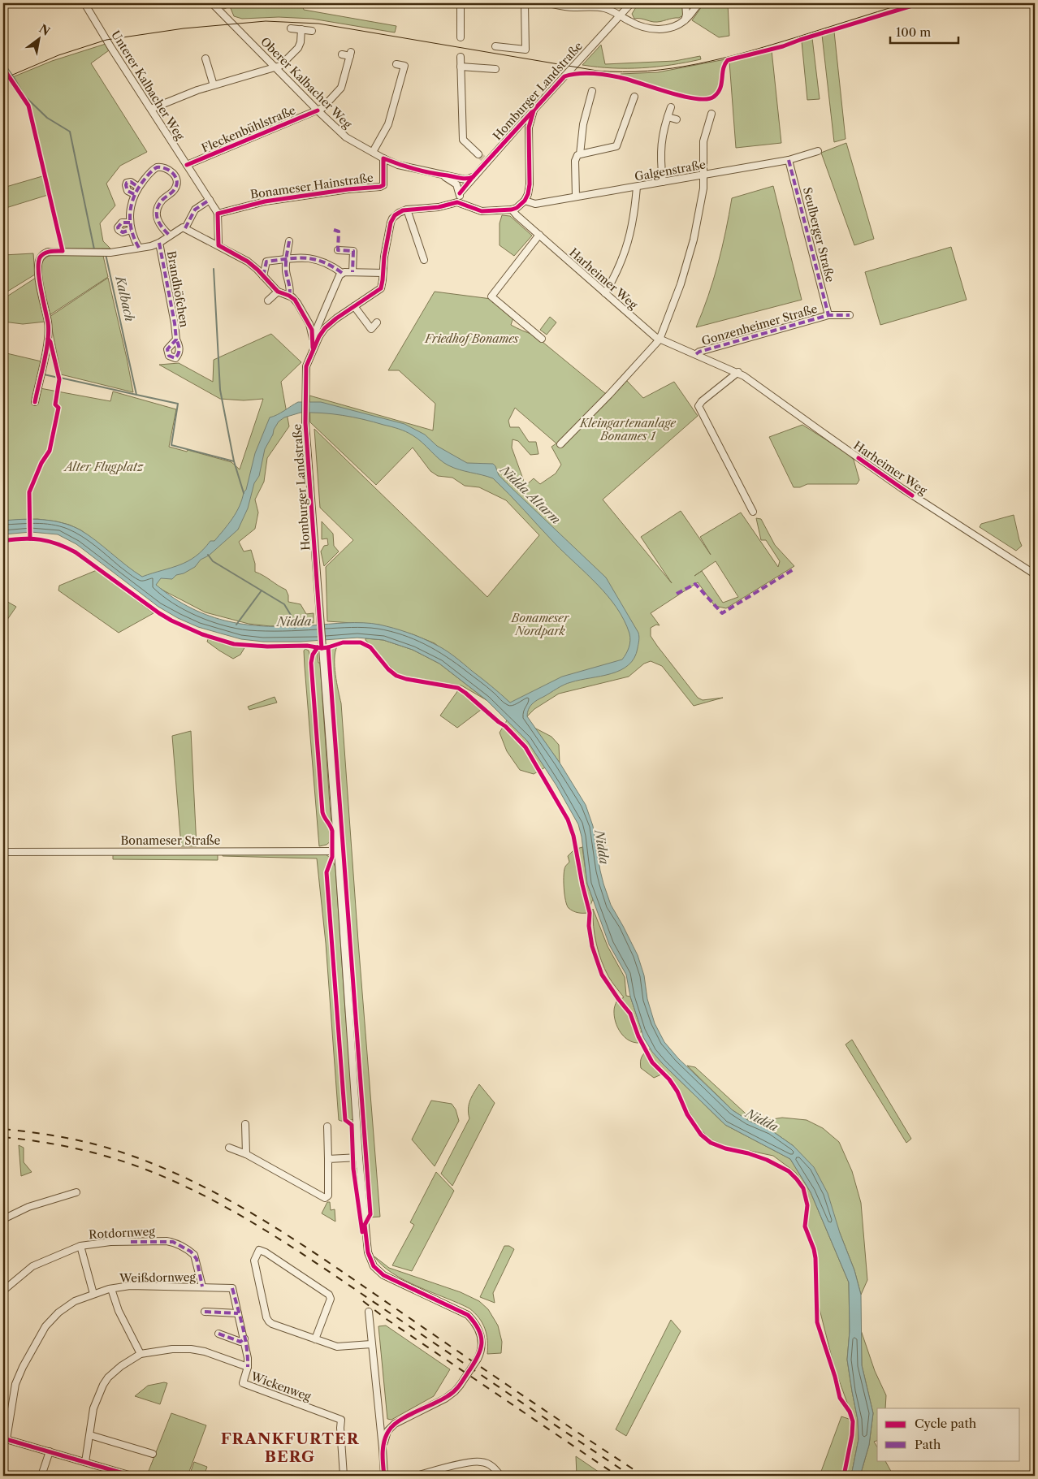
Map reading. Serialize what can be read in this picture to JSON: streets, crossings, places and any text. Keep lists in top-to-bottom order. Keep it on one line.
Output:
{"streets":{"street":["Oberer Kalbacher Weg","Unterer Kalbacher Weg","Homburger Landstraße","Fleckenbühlstraße","Galgenstraße","Bonameser Hainstraße","Seulberger Straße","Harheimer Weg","Brandhöfchen","Gonzenheimer Straße","Bonameser Straße","Rotdornweg","Weißdornweg","Wickenweg"]},"crossings":[["Oberer Kalbacher Weg","Homburger Landstraße"],["Oberer Kalbacher Weg","Fleckenbühlstraße"],["Oberer Kalbacher Weg","Bonameser Hainstraße"],["Unterer Kalbacher Weg","Fleckenbühlstraße"],["Unterer Kalbacher Weg","Bonameser Hainstraße"],["Homburger Landstraße","Bonameser Straße"],["Galgenstraße","Seulberger Straße"],["Seulberger Straße","Gonzenheimer Straße"],["Harheimer Weg","Gonzenheimer Straße"],["Rotdornweg","Weißdornweg"]],"districts":["FRANKFURTER BERG"],"water":["Kalbach","Nidda Altarm","Nidda"],"parks":["Friedhof Bonames","Kleingartenanlage Bonames 1","Alter Flugplatz","Bonameser Nordpark"],"legend":["Cycle path","Path"],"scale_bar":"100 m","north":"top right"}
